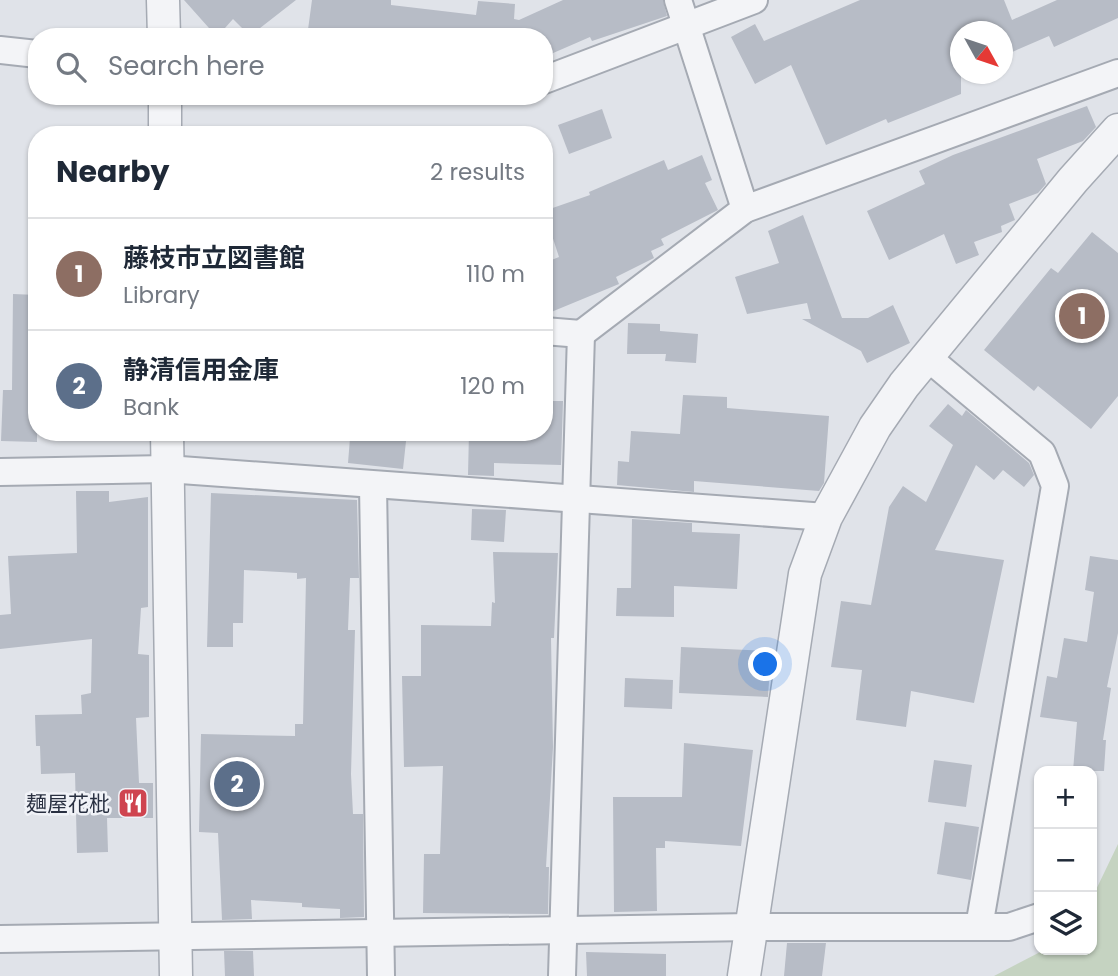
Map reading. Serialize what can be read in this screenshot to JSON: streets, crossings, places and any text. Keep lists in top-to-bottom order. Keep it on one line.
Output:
{"places":{"restaurant":["麺屋花枇"]},"north":"bottom right","page":{"search":"Search here","heading":["Nearby","2 results"],"list":[{"mark":"1","name":"藤枝市立図書館","note":"Library","value":"110 m"},{"mark":"2","name":"静清信用金庫","note":"Bank","value":"120 m"}],"pins":["1","2"],"map_buttons":["+","−"]}}
